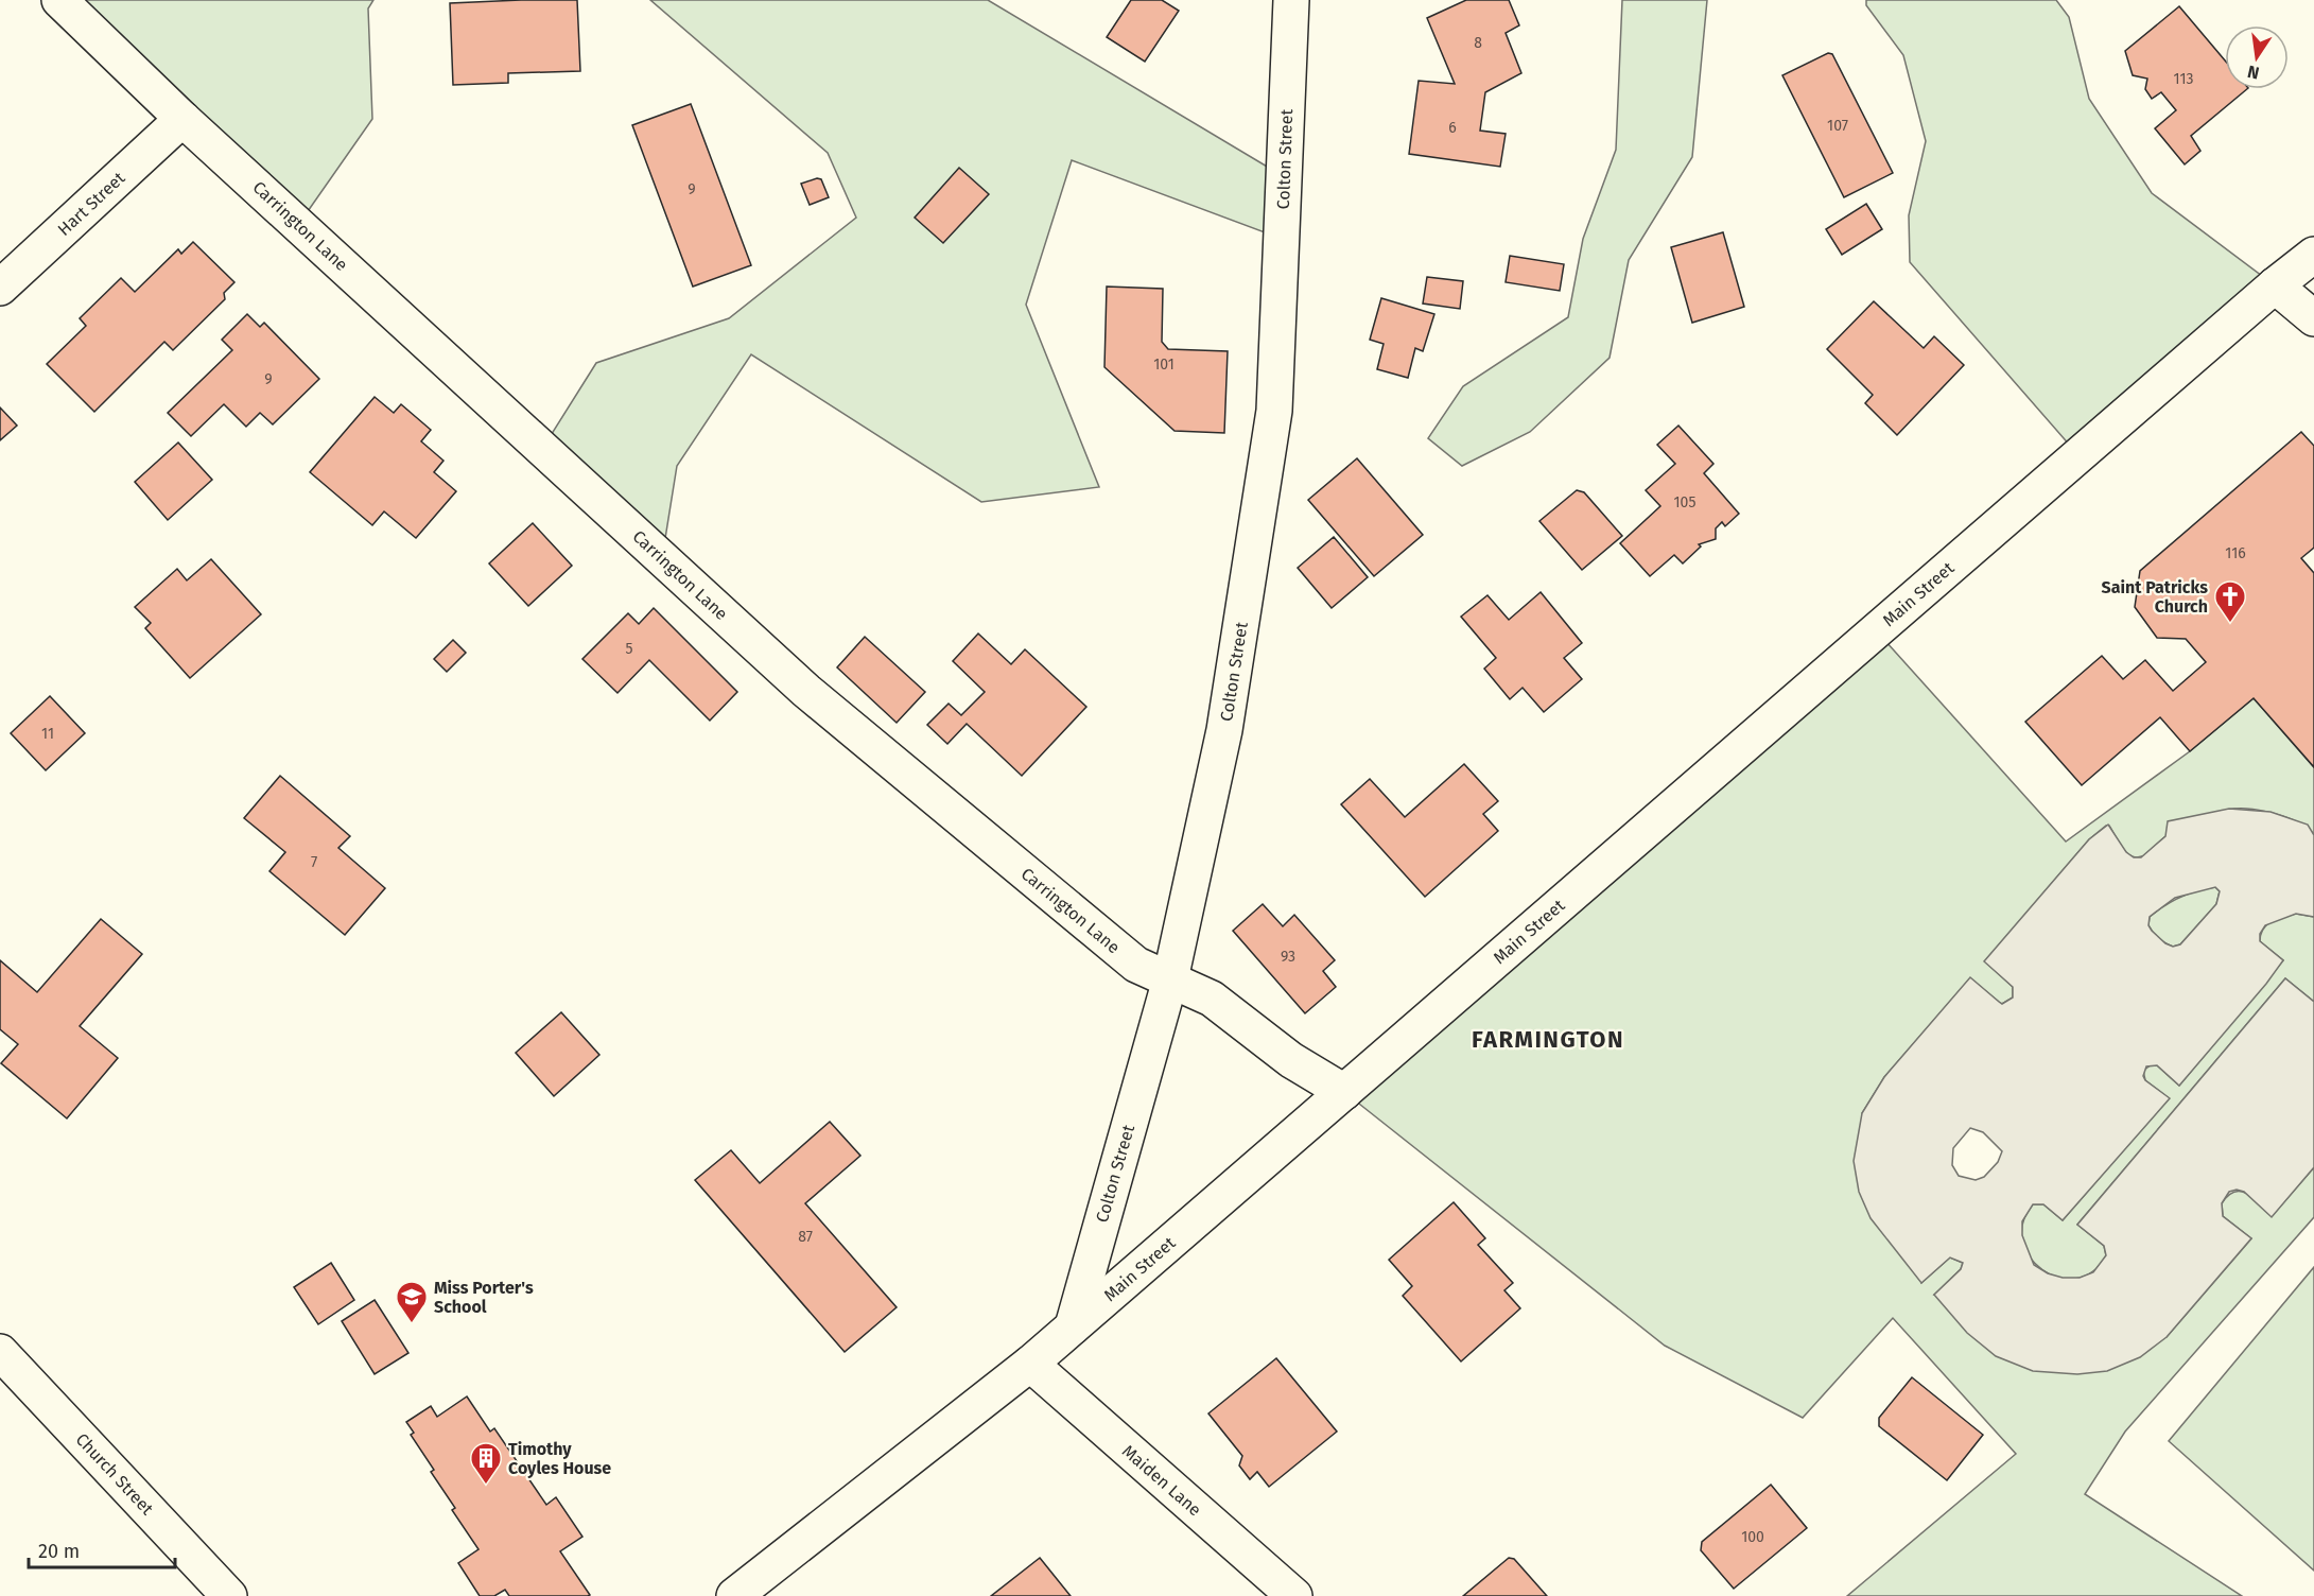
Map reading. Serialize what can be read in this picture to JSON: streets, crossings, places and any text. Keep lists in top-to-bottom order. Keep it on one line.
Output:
{"streets":{"main road":["Colton Street","Hart Street","Carrington Lane","Main Street","Church Street","Maiden Lane"]},"crossings":[["Colton Street","Carrington Lane"],["Colton Street","Main Street"],["Hart Street","Carrington Lane"],["Carrington Lane","Main Street"],["Main Street","Maiden Lane"]],"districts":["FARMINGTON"],"places":{"church":["Saint Patricks Church"],"school or university":["Miss Porter's School"],"building":["Timothy Coyles House"]},"house_numbers":["8","113","107","6","9","101","9","105","116","5","11","7","93","87","100"],"scale_bar":"20 m","north":"bottom"}
